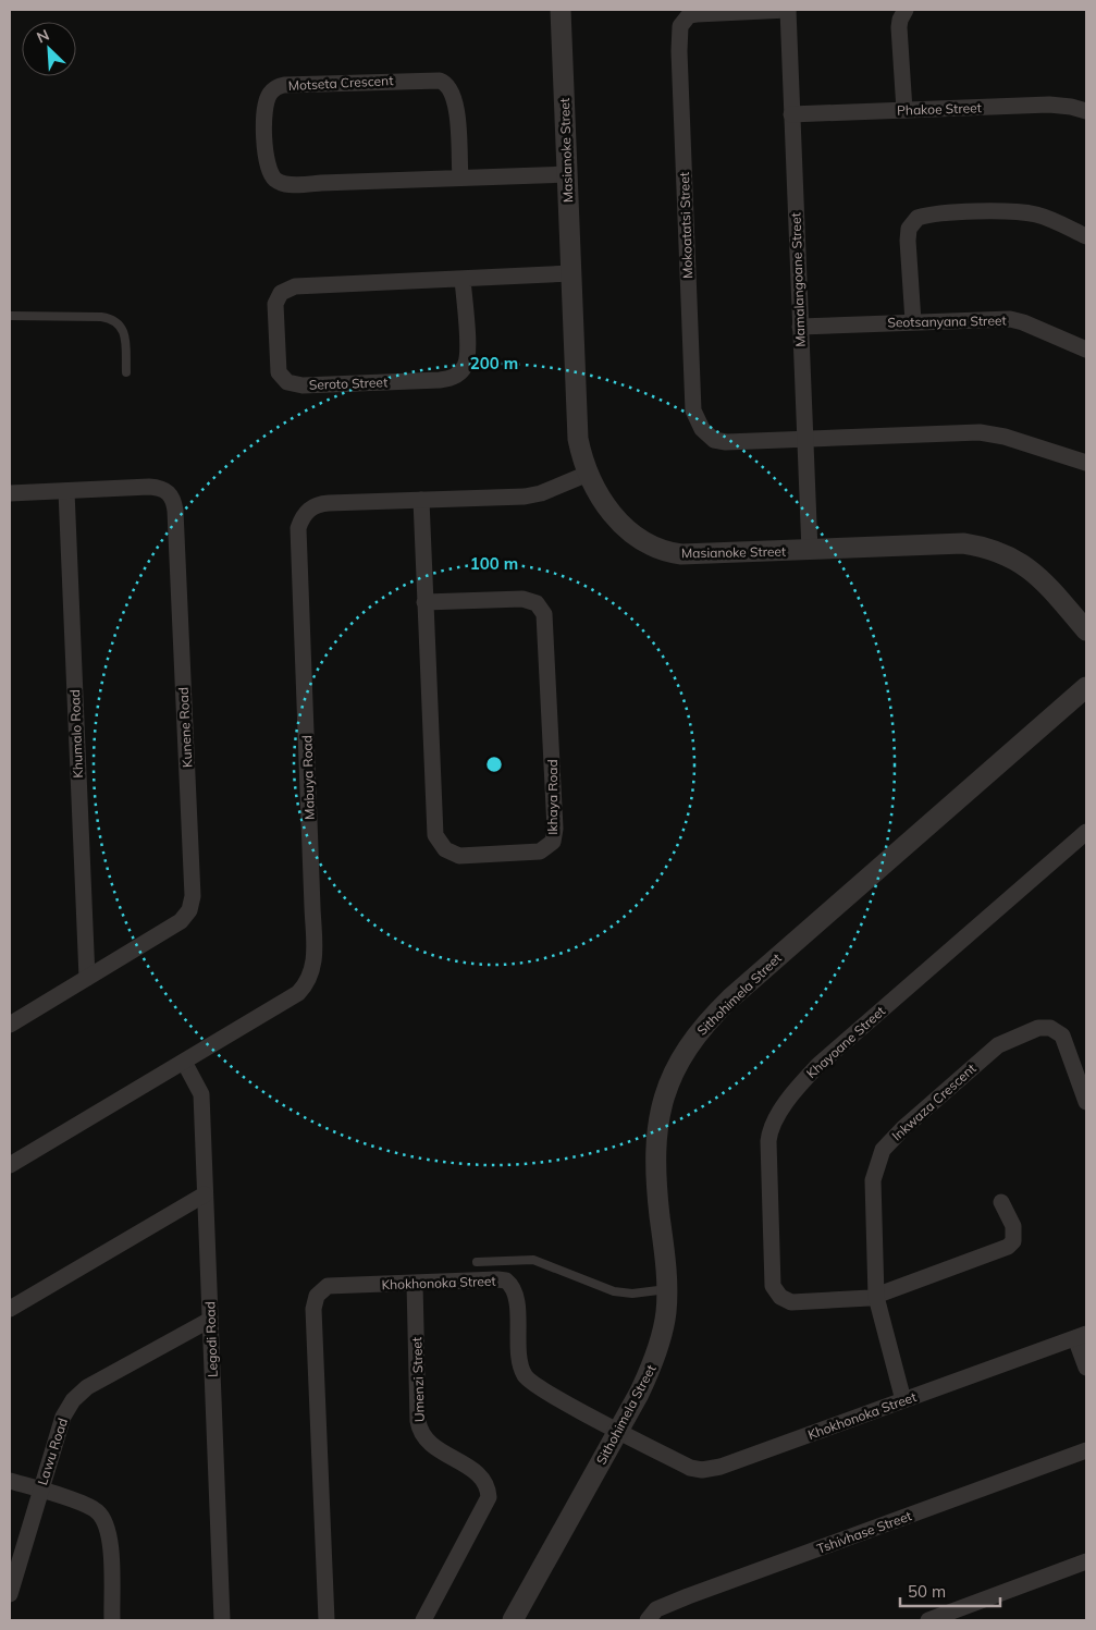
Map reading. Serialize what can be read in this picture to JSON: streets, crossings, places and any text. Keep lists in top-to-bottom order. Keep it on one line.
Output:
{"streets":{"street":["Motseta Crescent","Phakoe Street","Masianoke Street","Mokoatatsi Street","Mamalangoane Street","Seotsanyana Street","Seroto Street","Kunene Road","Khumalo Road","Mabuya Road","Ikhaya Road","Sithohimela Street","Khayoane Street","Inkwaza Crescent","Khokhonoka Street","Legodi Road","Umenzi Street","Lawu Road","Tshivhase Street"]},"crossings":[["Phakoe Street","Mamalangoane Street"],["Masianoke Street","Mamalangoane Street"],["Masianoke Street","Seroto Street"],["Masianoke Street","Mabuya Road"],["Mokoatatsi Street","Mamalangoane Street"],["Mamalangoane Street","Seotsanyana Street"],["Kunene Road","Khumalo Road"],["Mabuya Road","Ikhaya Road"],["Mabuya Road","Legodi Road"],["Sithohimela Street","Khokhonoka Street"],["Khayoane Street","Inkwaza Crescent"],["Inkwaza Crescent","Khokhonoka Street"],["Khokhonoka Street","Umenzi Street"],["Legodi Road","Lawu Road"]],"scale_bar":"50 m","north":"top left","rings":["200 m","100 m"]}
